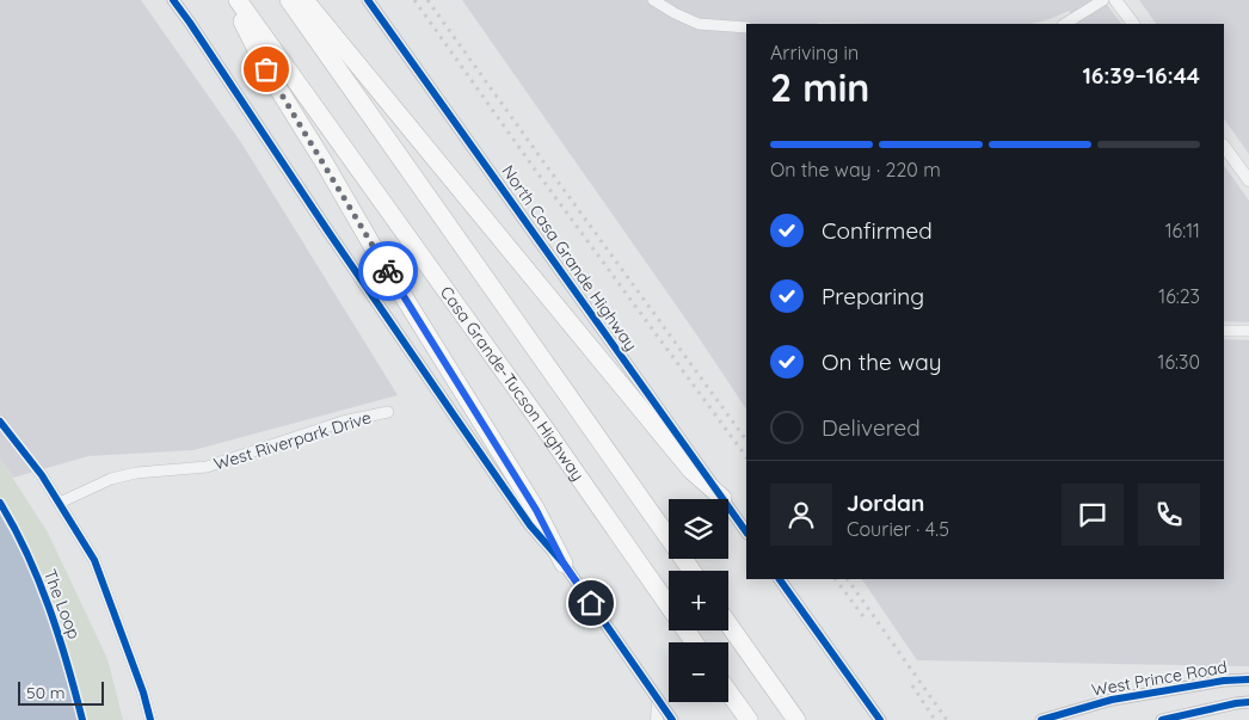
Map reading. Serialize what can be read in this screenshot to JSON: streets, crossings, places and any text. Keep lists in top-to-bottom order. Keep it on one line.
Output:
{"streets":{"highway":["Casa Grande-Tucson Highway"],"main road":["North Casa Grande Highway","West Prince Road"],"street":["West Riverpark Drive"],"cycle path":["The Loop"]},"scale_bar":"50 m","page":{"heading":["2 min","Arriving in","16:39–16:44"],"panel":["Jordan","Courier · 4.5"],"bar":"On the way · 220 m","list":[["Confirmed","16:11"],["Preparing","16:23"],["On the way","16:30"],"Delivered"],"map_buttons":["+","−"],"scale":"50 m"}}
